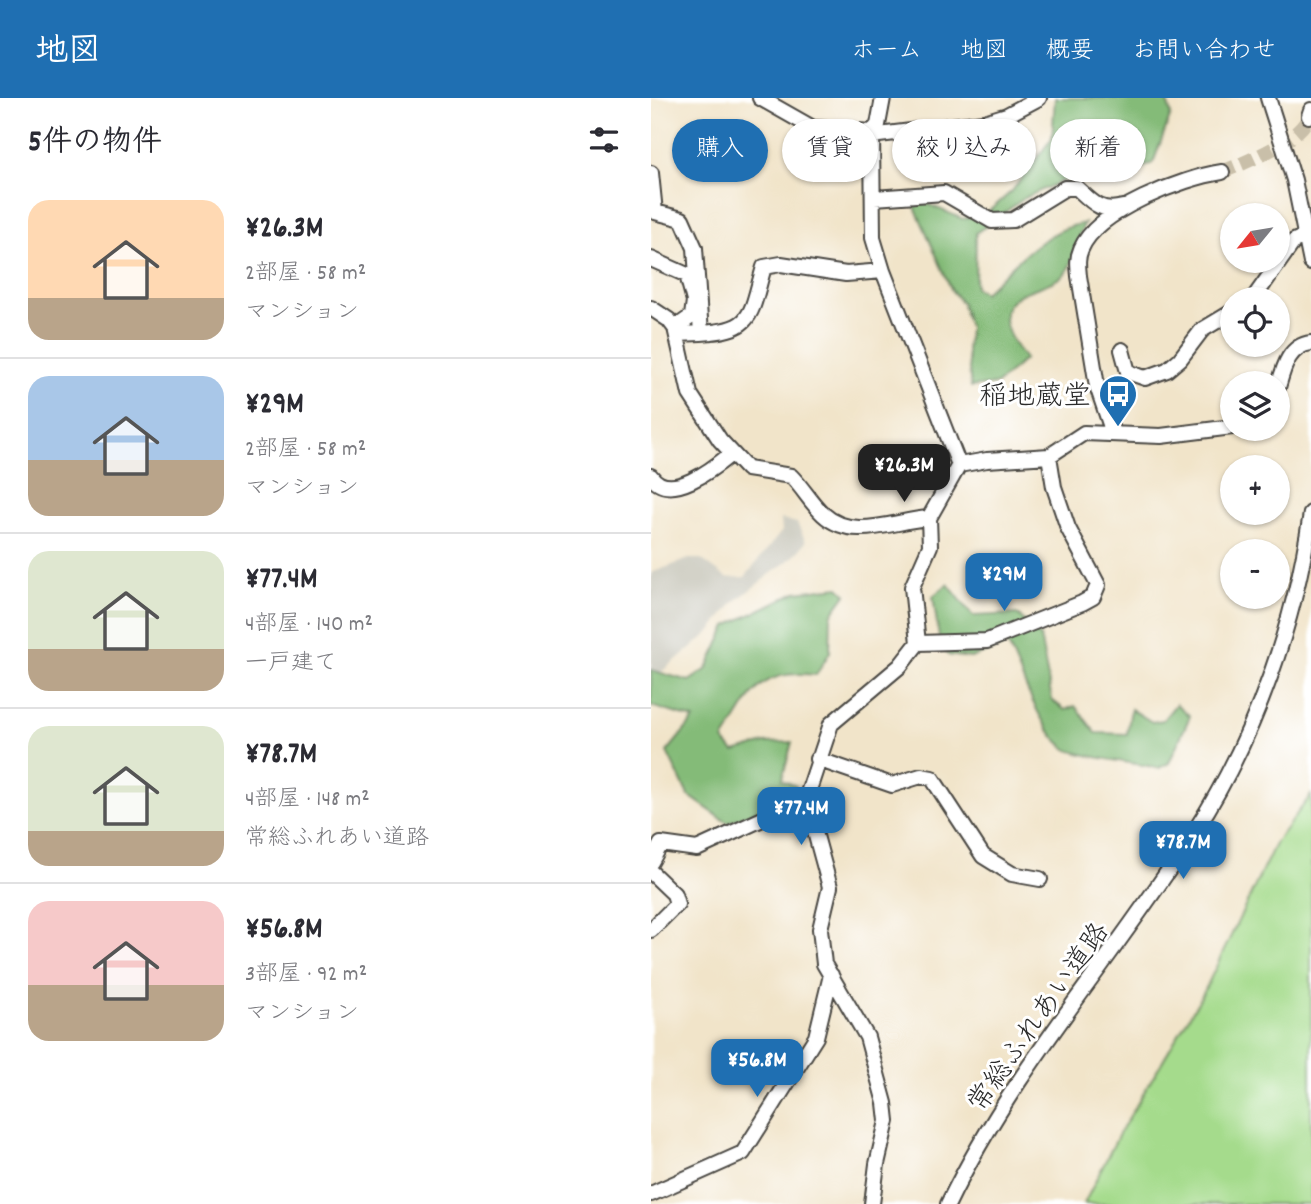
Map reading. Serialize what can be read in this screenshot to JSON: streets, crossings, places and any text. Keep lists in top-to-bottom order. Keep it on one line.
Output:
{"streets":{"street":["常総ふれあい道路"]},"places":{"bus stop":["稲地蔵堂"]},"north":"bottom left","page":{"header":"地図","nav":["ホーム","地図","概要","お問い合わせ"],"heading":"5件の物件","chip":["購入","賃貸","絞り込み","新着"],"list":[{"name":"¥26.3M","note":"2部屋 · 58 m² · マンション"},{"name":"¥29M","note":"2部屋 · 58 m² · マンション"},{"name":"¥77.4M","note":"4部屋 · 140 m² · 一戸建て"},{"name":"¥78.7M","note":"4部屋 · 148 m² · 常総ふれあい道路"},{"name":"¥56.8M","note":"3部屋 · 92 m² · マンション"}],"map_buttons":["+","−"],"price":["¥26.3M","¥29M","¥77.4M","¥78.7M","¥56.8M"]}}
